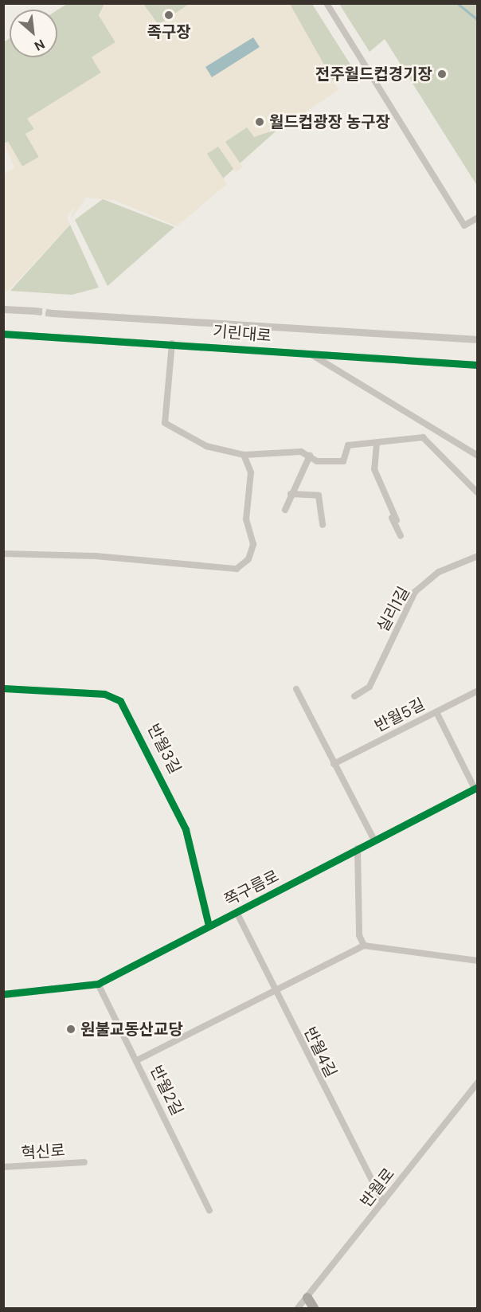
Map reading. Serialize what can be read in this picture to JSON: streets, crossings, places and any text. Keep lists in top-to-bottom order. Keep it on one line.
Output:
{"streets":{"street":["기린대로","실리1길","반월5길","반월3길","쪽구름로","반월4길","반월2길","혁신로","반월로"]},"crossings":[["반월3길","쪽구름로"],["쪽구름로","반월4길"],["쪽구름로","반월2길"],["반월4길","반월로"]],"places":["족구장","전주월드컵경기장","월드컵광장 농구장","원불교동산교당"],"north":"bottom right"}
